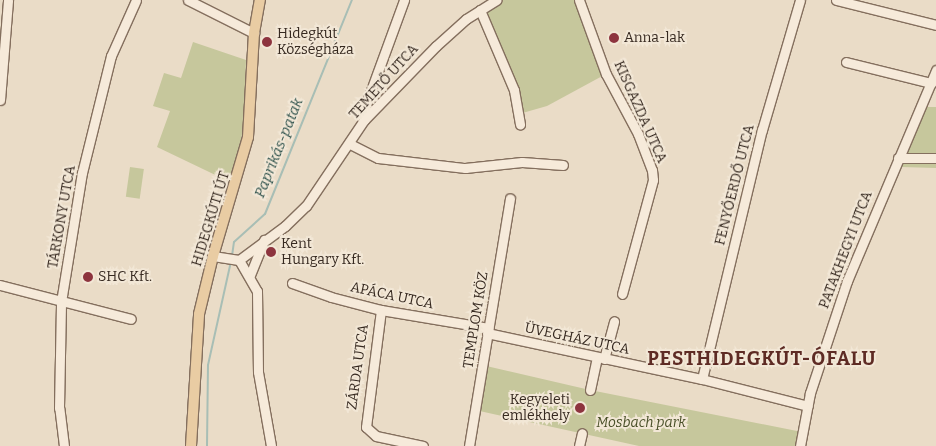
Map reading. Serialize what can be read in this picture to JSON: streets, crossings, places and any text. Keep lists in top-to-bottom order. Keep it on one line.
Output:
{"streets":{"main road":["HIDEGKÚTI ÚT"],"street":["TEMETŐ UTCA","KISGAZDA UTCA","FENYŐERDŐ UTCA","TÁRKONY UTCA","PATAKHEGYI UTCA","APÁCA UTCA","TEMPLOM KÖZ","ÜVEGHÁZ UTCA","ZÁRDA UTCA"]},"crossings":[["FENYŐERDŐ UTCA","ÜVEGHÁZ UTCA"],["PATAKHEGYI UTCA","ÜVEGHÁZ UTCA"],["APÁCA UTCA","TEMPLOM KÖZ"],["APÁCA UTCA","ÜVEGHÁZ UTCA"],["APÁCA UTCA","ZÁRDA UTCA"],["TEMPLOM KÖZ","ÜVEGHÁZ UTCA"]],"districts":["PESTHIDEGKÚT-ÓFALU"],"water":["Paprikás-patak"],"parks":["Mosbach park"],"places":["Anna-lak","Hidegkút Községháza","Kent Hungary Kft.","SHC Kft.","Kegyeleti emlékhely"]}
